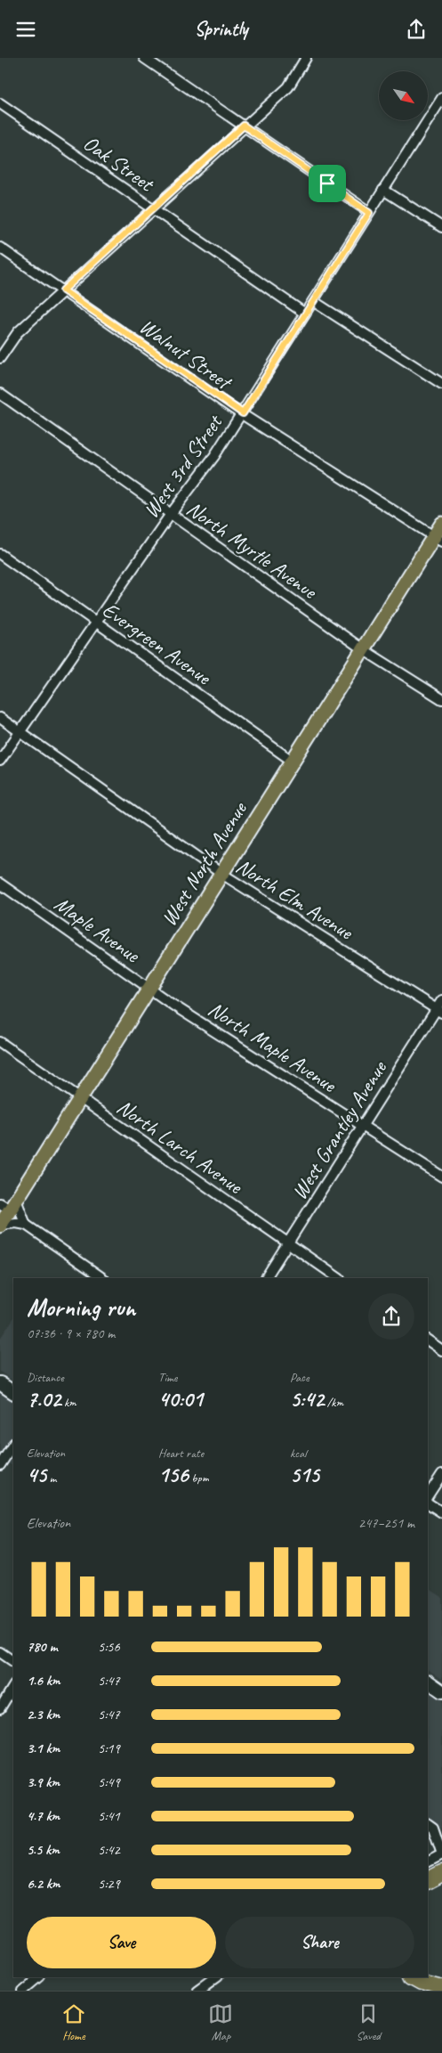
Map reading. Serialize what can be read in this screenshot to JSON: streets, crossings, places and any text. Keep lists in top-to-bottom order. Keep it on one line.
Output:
{"streets":{"main road":["West North Avenue"],"street":["Oak Street","Walnut Street","West 3rd Street","North Myrtle Avenue","Evergreen Avenue","North Elm Avenue","Maple Avenue","North Maple Avenue","West Grantley Avenue","North Larch Avenue"]},"crossings":[["Oak Street","West 3rd Street"],["Walnut Street","West 3rd Street"],["Walnut Street","West North Avenue"],["West 3rd Street","North Myrtle Avenue"],["West 3rd Street","Evergreen Avenue"],["West 3rd Street","North Elm Avenue"],["North Myrtle Avenue","West North Avenue"],["Evergreen Avenue","West North Avenue"],["West North Avenue","North Elm Avenue"],["West North Avenue","Maple Avenue"],["West North Avenue","North Larch Avenue"],["North Elm Avenue","West Grantley Avenue"],["Maple Avenue","North Maple Avenue"],["North Maple Avenue","West Grantley Avenue"],["West Grantley Avenue","North Larch Avenue"]],"north":"bottom right","page":{"header":"Sprintly","heading":["Morning run","07:36 · 9 × 780 m"],"stats":[["Distance","7.02 km"],["Time","40:01"],["Pace","5:42 /km"],["Elevation","45 m"],["Heart rate","156 bpm"],["kcal","515"]],"chart":["Elevation","247–251 m"],"list":[{"name":"780 m","note":"5:56"},{"name":"1.6 km","note":"5:47"},{"name":"2.3 km","note":"5:47"},{"name":"3.1 km","note":"5:19"},{"name":"3.9 km","note":"5:49"},{"name":"4.7 km","note":"5:41"},{"name":"5.5 km","note":"5:42"},{"name":"6.2 km","note":"5:29"}],"buttons":["Save","Share"],"tabs":["Home","Map","Saved"]}}
